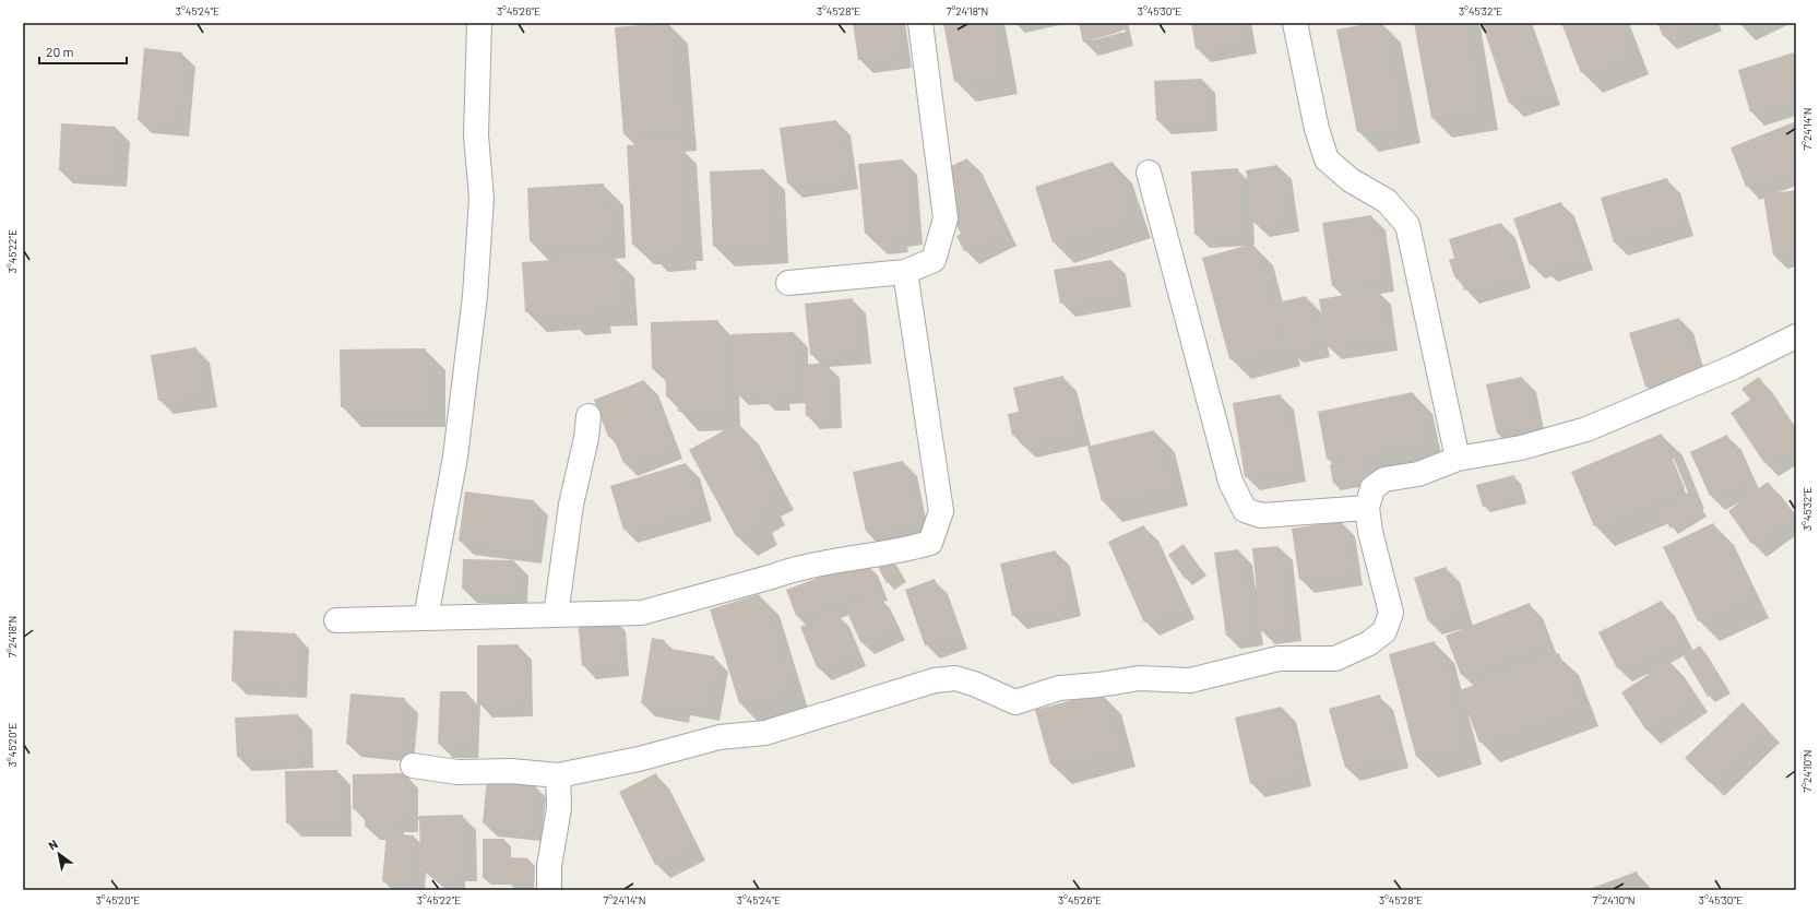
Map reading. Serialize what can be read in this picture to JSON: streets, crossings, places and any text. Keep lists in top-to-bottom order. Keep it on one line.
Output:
{"scale_bar":"20 m","north":"top left","coordinates":["3°45'24\"E","3°45'26\"E","3°45'28\"E","7°24'18\"N","3°45'30\"E","3°45'32\"E","7°24'14\"N","3°45'22\"E","3°45'20\"E","7°24'10\"N"]}
